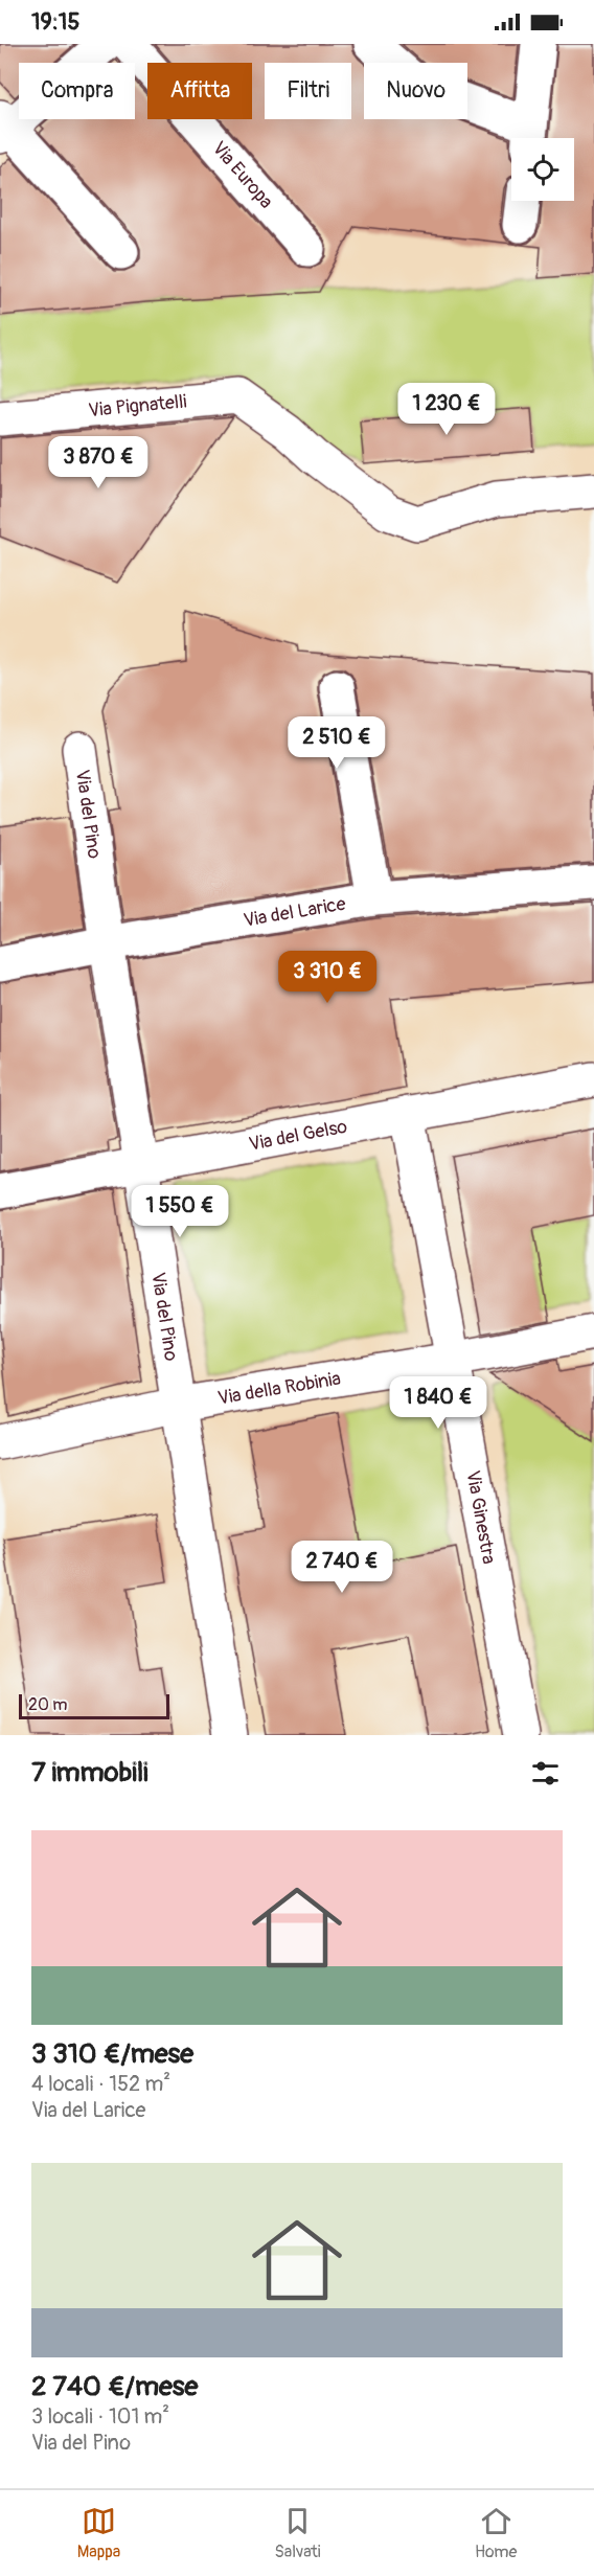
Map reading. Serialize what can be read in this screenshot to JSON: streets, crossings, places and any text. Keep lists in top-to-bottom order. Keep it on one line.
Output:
{"streets":{"street":["Via Europa","Via Pignatelli","Via del Pino","Via del Larice","Via del Gelso","Via della Robinia","Via Ginestra"]},"crossings":[["Via del Pino","Via del Larice"],["Via del Pino","Via del Gelso"],["Via del Pino","Via della Robinia"],["Via del Gelso","Via Ginestra"],["Via della Robinia","Via Ginestra"]],"scale_bar":"20 m","page":{"status":"19:15","chip":["Compra","Affitta","Filtri","Nuovo"],"price":["1 230 €","3 870 €","2 510 €","3 310 €","1 550 €","1 840 €","2 740 €"],"scale":"20 m","heading":"7 immobili","list":[{"name":"3 310 €/mese","note":"4 locali · 152 m² · Via del Larice"},{"name":"2 740 €/mese","note":"3 locali · 101 m² · Via del Pino"}],"tabs":["Mappa","Salvati","Home"]}}
